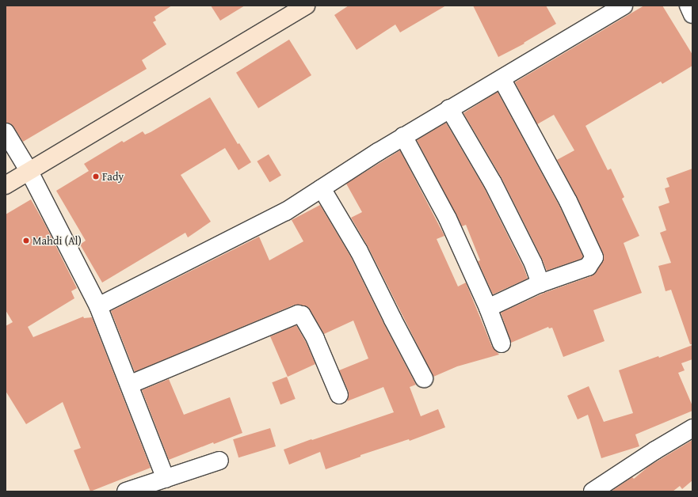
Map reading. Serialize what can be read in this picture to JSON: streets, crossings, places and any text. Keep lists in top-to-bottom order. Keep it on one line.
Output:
{"places":["Fady","Mahdi (Al)"]}
